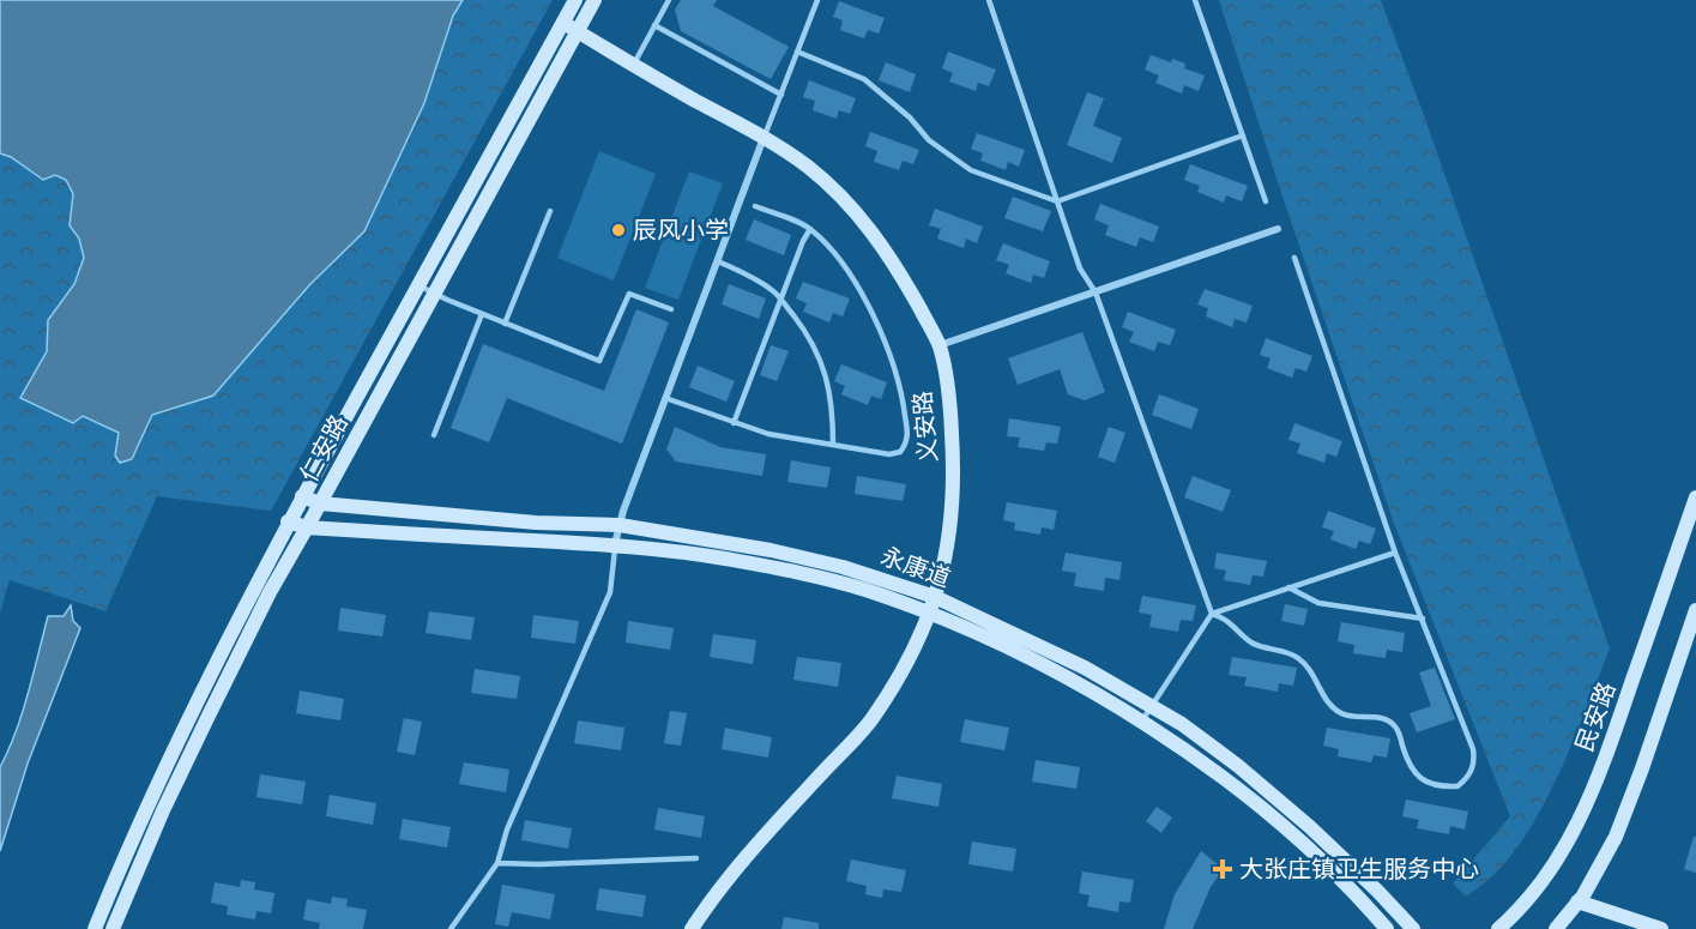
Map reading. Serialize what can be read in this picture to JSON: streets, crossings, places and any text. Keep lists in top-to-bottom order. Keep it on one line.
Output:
{"streets":{"street":["义安路","仁安路","永康道","民安路"]},"crossings":[["义安路","仁安路"],["义安路","永康道"],["仁安路","永康道"]],"places":{"other":["辰风小学"],"health":["大张庄镇卫生服务中心"]}}
